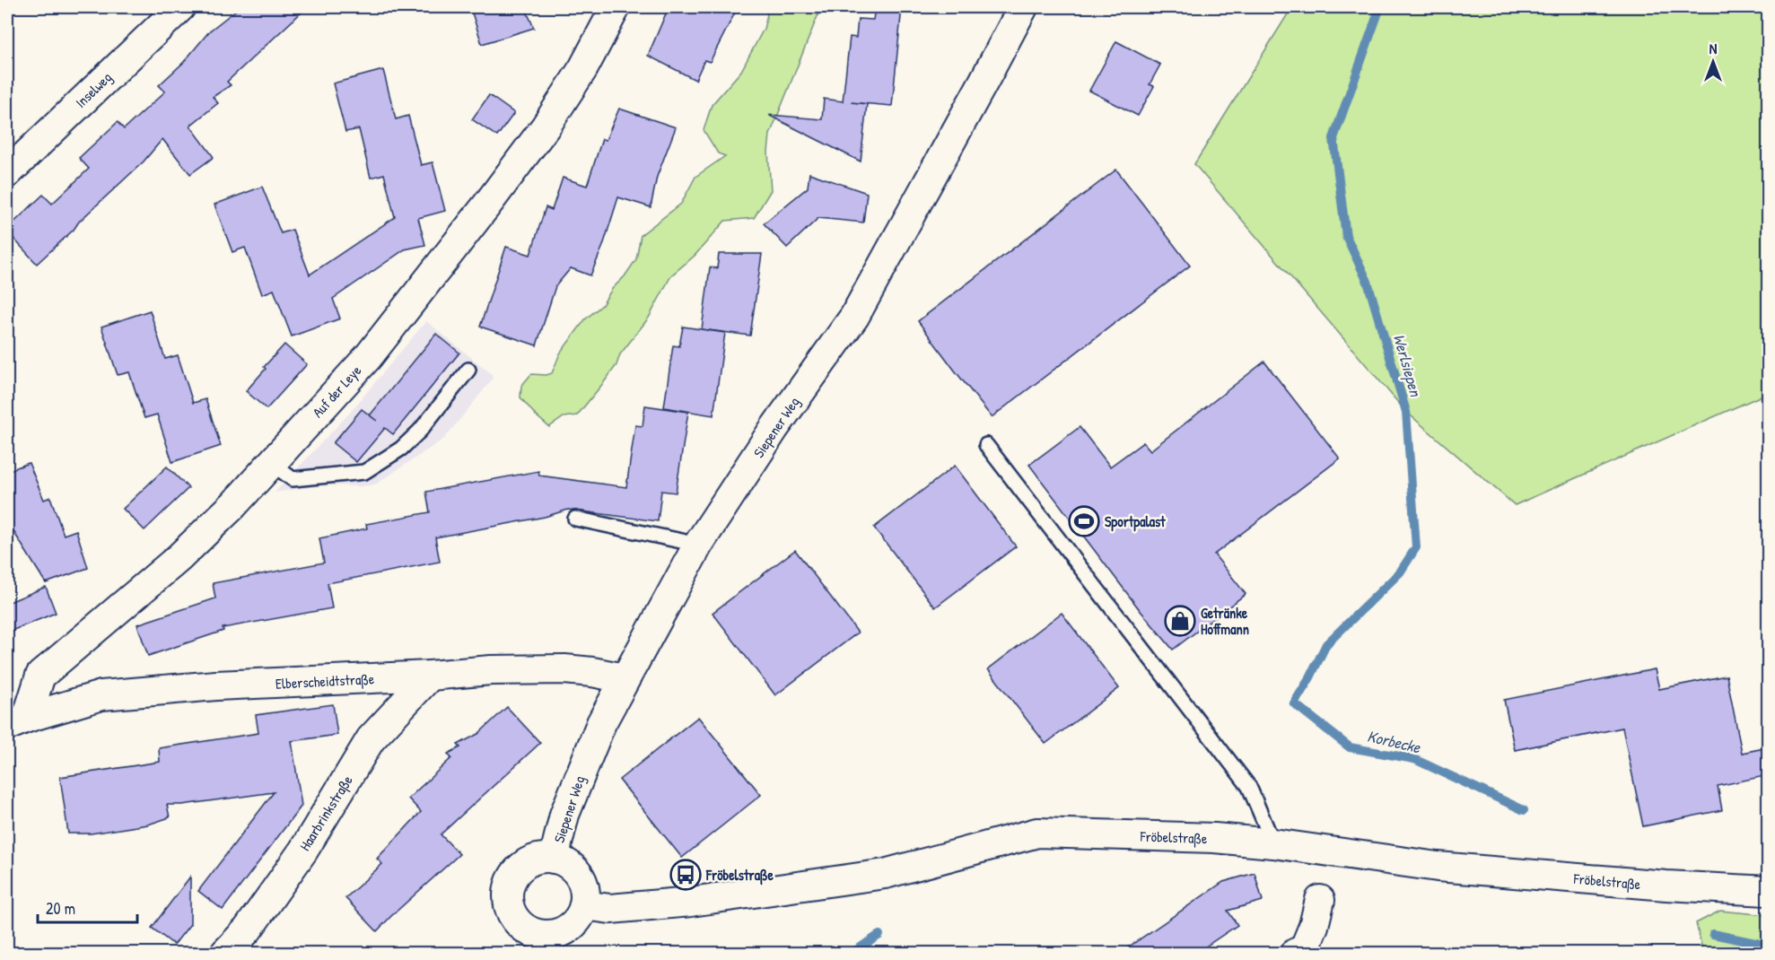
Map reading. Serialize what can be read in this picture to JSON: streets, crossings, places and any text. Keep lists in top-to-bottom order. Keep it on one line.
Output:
{"streets":{"street":["Inselweg","Auf der Leye","Siepener Weg","Elberscheidtstraße","Haarbrinkstraße","Fröbelstraße"]},"crossings":[["Auf der Leye","Elberscheidtstraße"],["Siepener Weg","Elberscheidtstraße"],["Siepener Weg","Fröbelstraße"],["Elberscheidtstraße","Haarbrinkstraße"]],"water":["Werlsiepen","Korbecke"],"places":{"sports":["Sportpalast"],"shop":["Getränke Hoffmann"],"bus stop":["Fröbelstraße"]},"scale_bar":"20 m","north":"top"}
